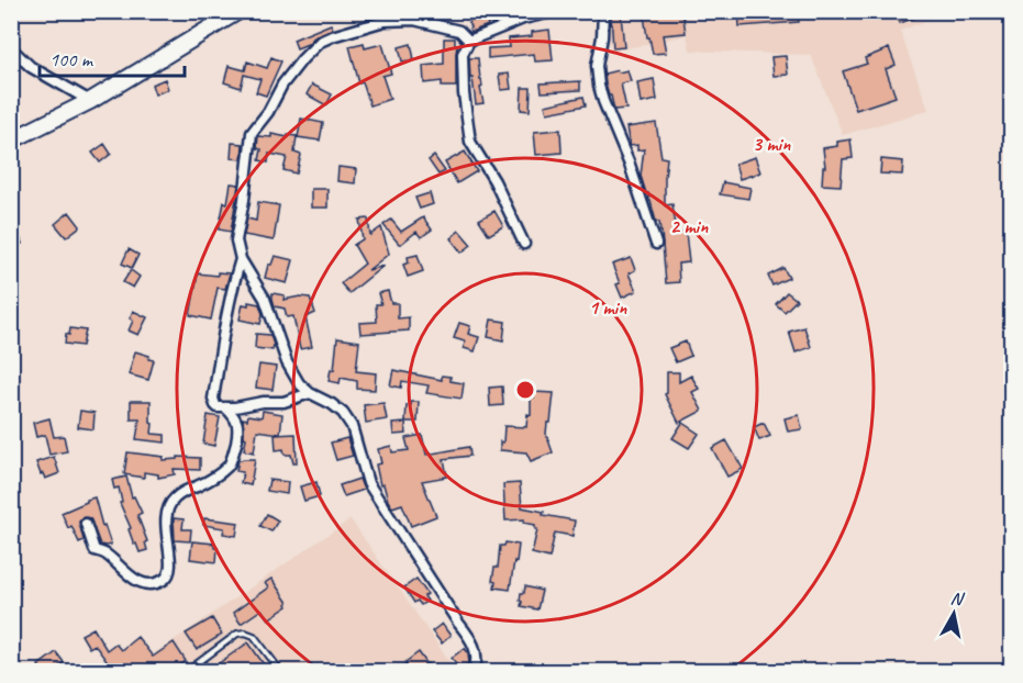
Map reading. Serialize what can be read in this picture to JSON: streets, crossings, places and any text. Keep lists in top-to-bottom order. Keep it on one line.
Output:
{"scale_bar":"100 m","north":"top","rings":["3 min","2 min","1 min"]}
